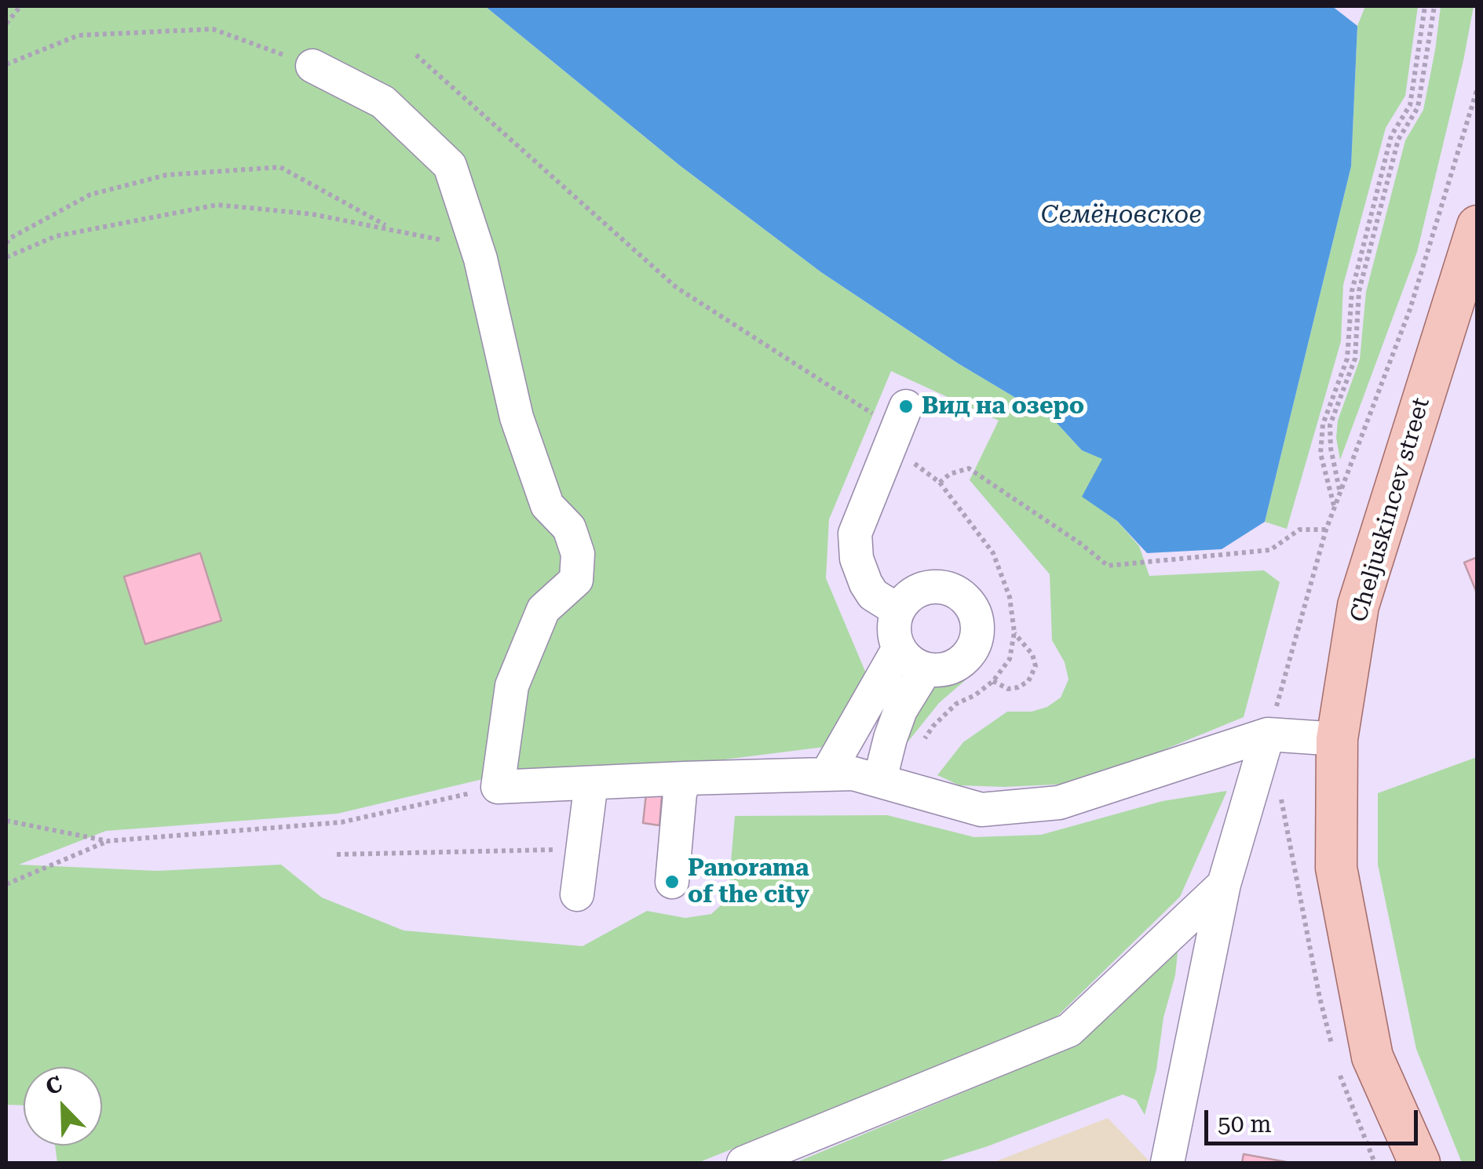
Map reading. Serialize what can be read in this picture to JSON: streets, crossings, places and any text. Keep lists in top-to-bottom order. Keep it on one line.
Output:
{"streets":{"main road":["Cheljuskincev street"]},"water":["Семёновское"],"places":["Вид на озеро","Panorama of the city"],"scale_bar":"50 m","north":"top left"}
